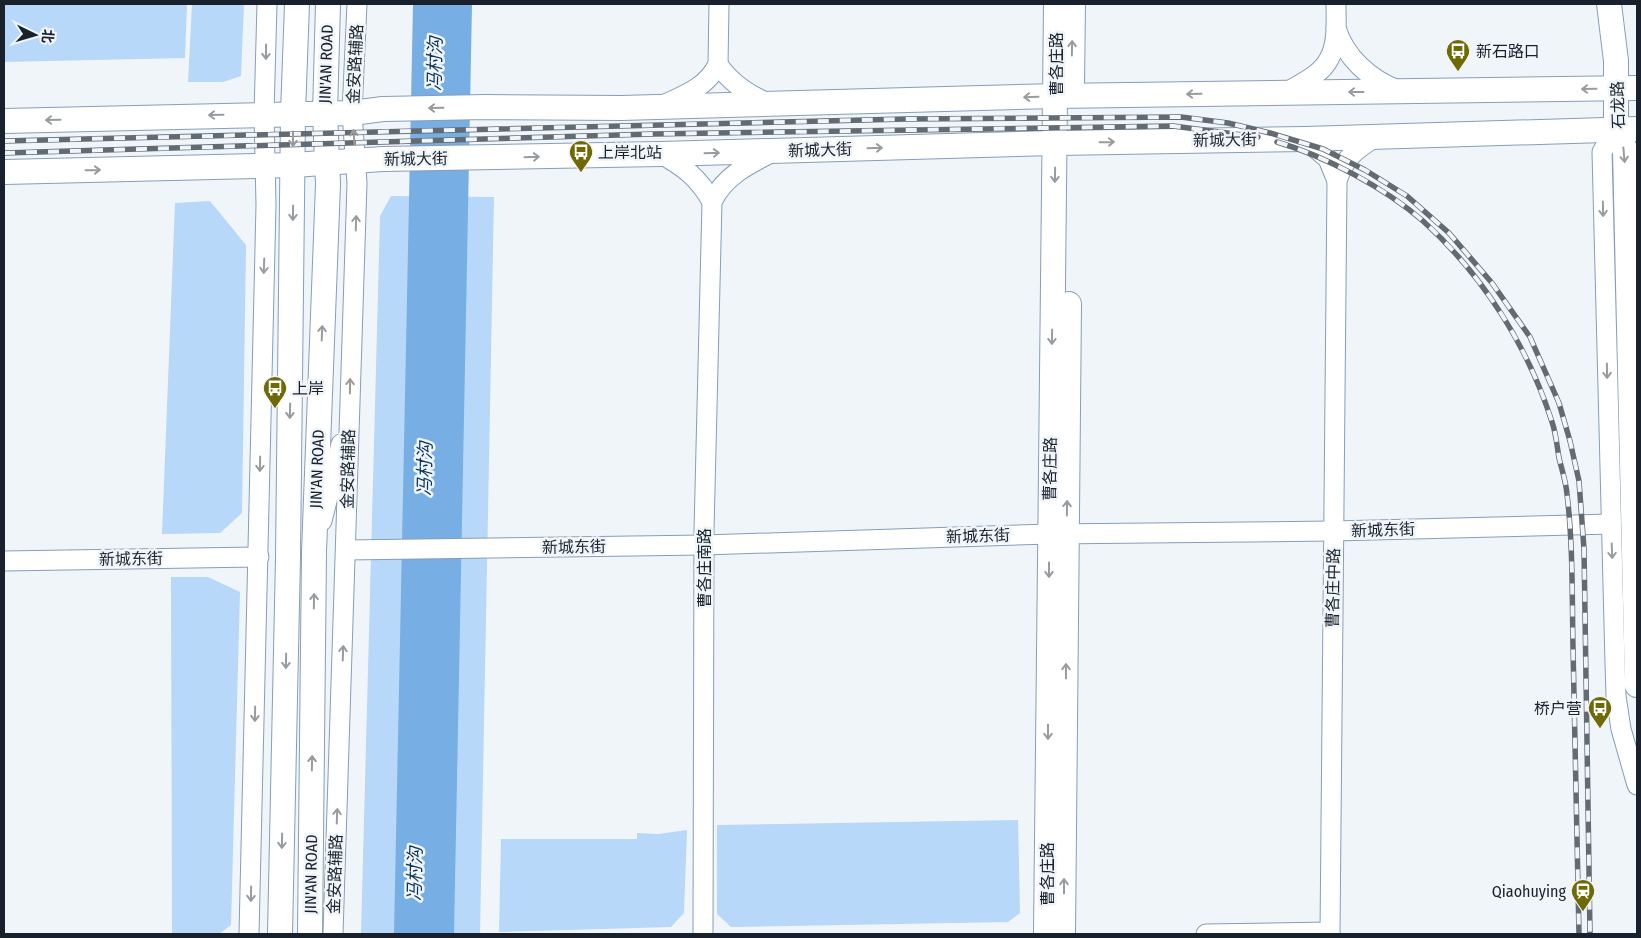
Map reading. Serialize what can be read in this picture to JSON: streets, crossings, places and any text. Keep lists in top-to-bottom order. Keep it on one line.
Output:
{"streets":{"main road":["JIN'AN ROAD","曹各庄路","石龙路","新城大街"],"street":["金安路辅路","新城东街","曹各庄南路","曹各庄中路"]},"crossings":[["JIN'AN ROAD","新城大街"],["金安路辅路","新城大街"],["金安路辅路","新城东街"],["曹各庄路","新城大街"],["曹各庄路","新城东街"],["石龙路","新城大街"],["新城大街","曹各庄中路"],["新城东街","曹各庄南路"],["新城东街","曹各庄中路"]],"one_way":["石龙路"],"water":["冯村沟"],"places":{"bus stop":["新石路口","上岸北站","上岸","桥户营"],"station":["Qiaohuying"]},"north":"right"}
